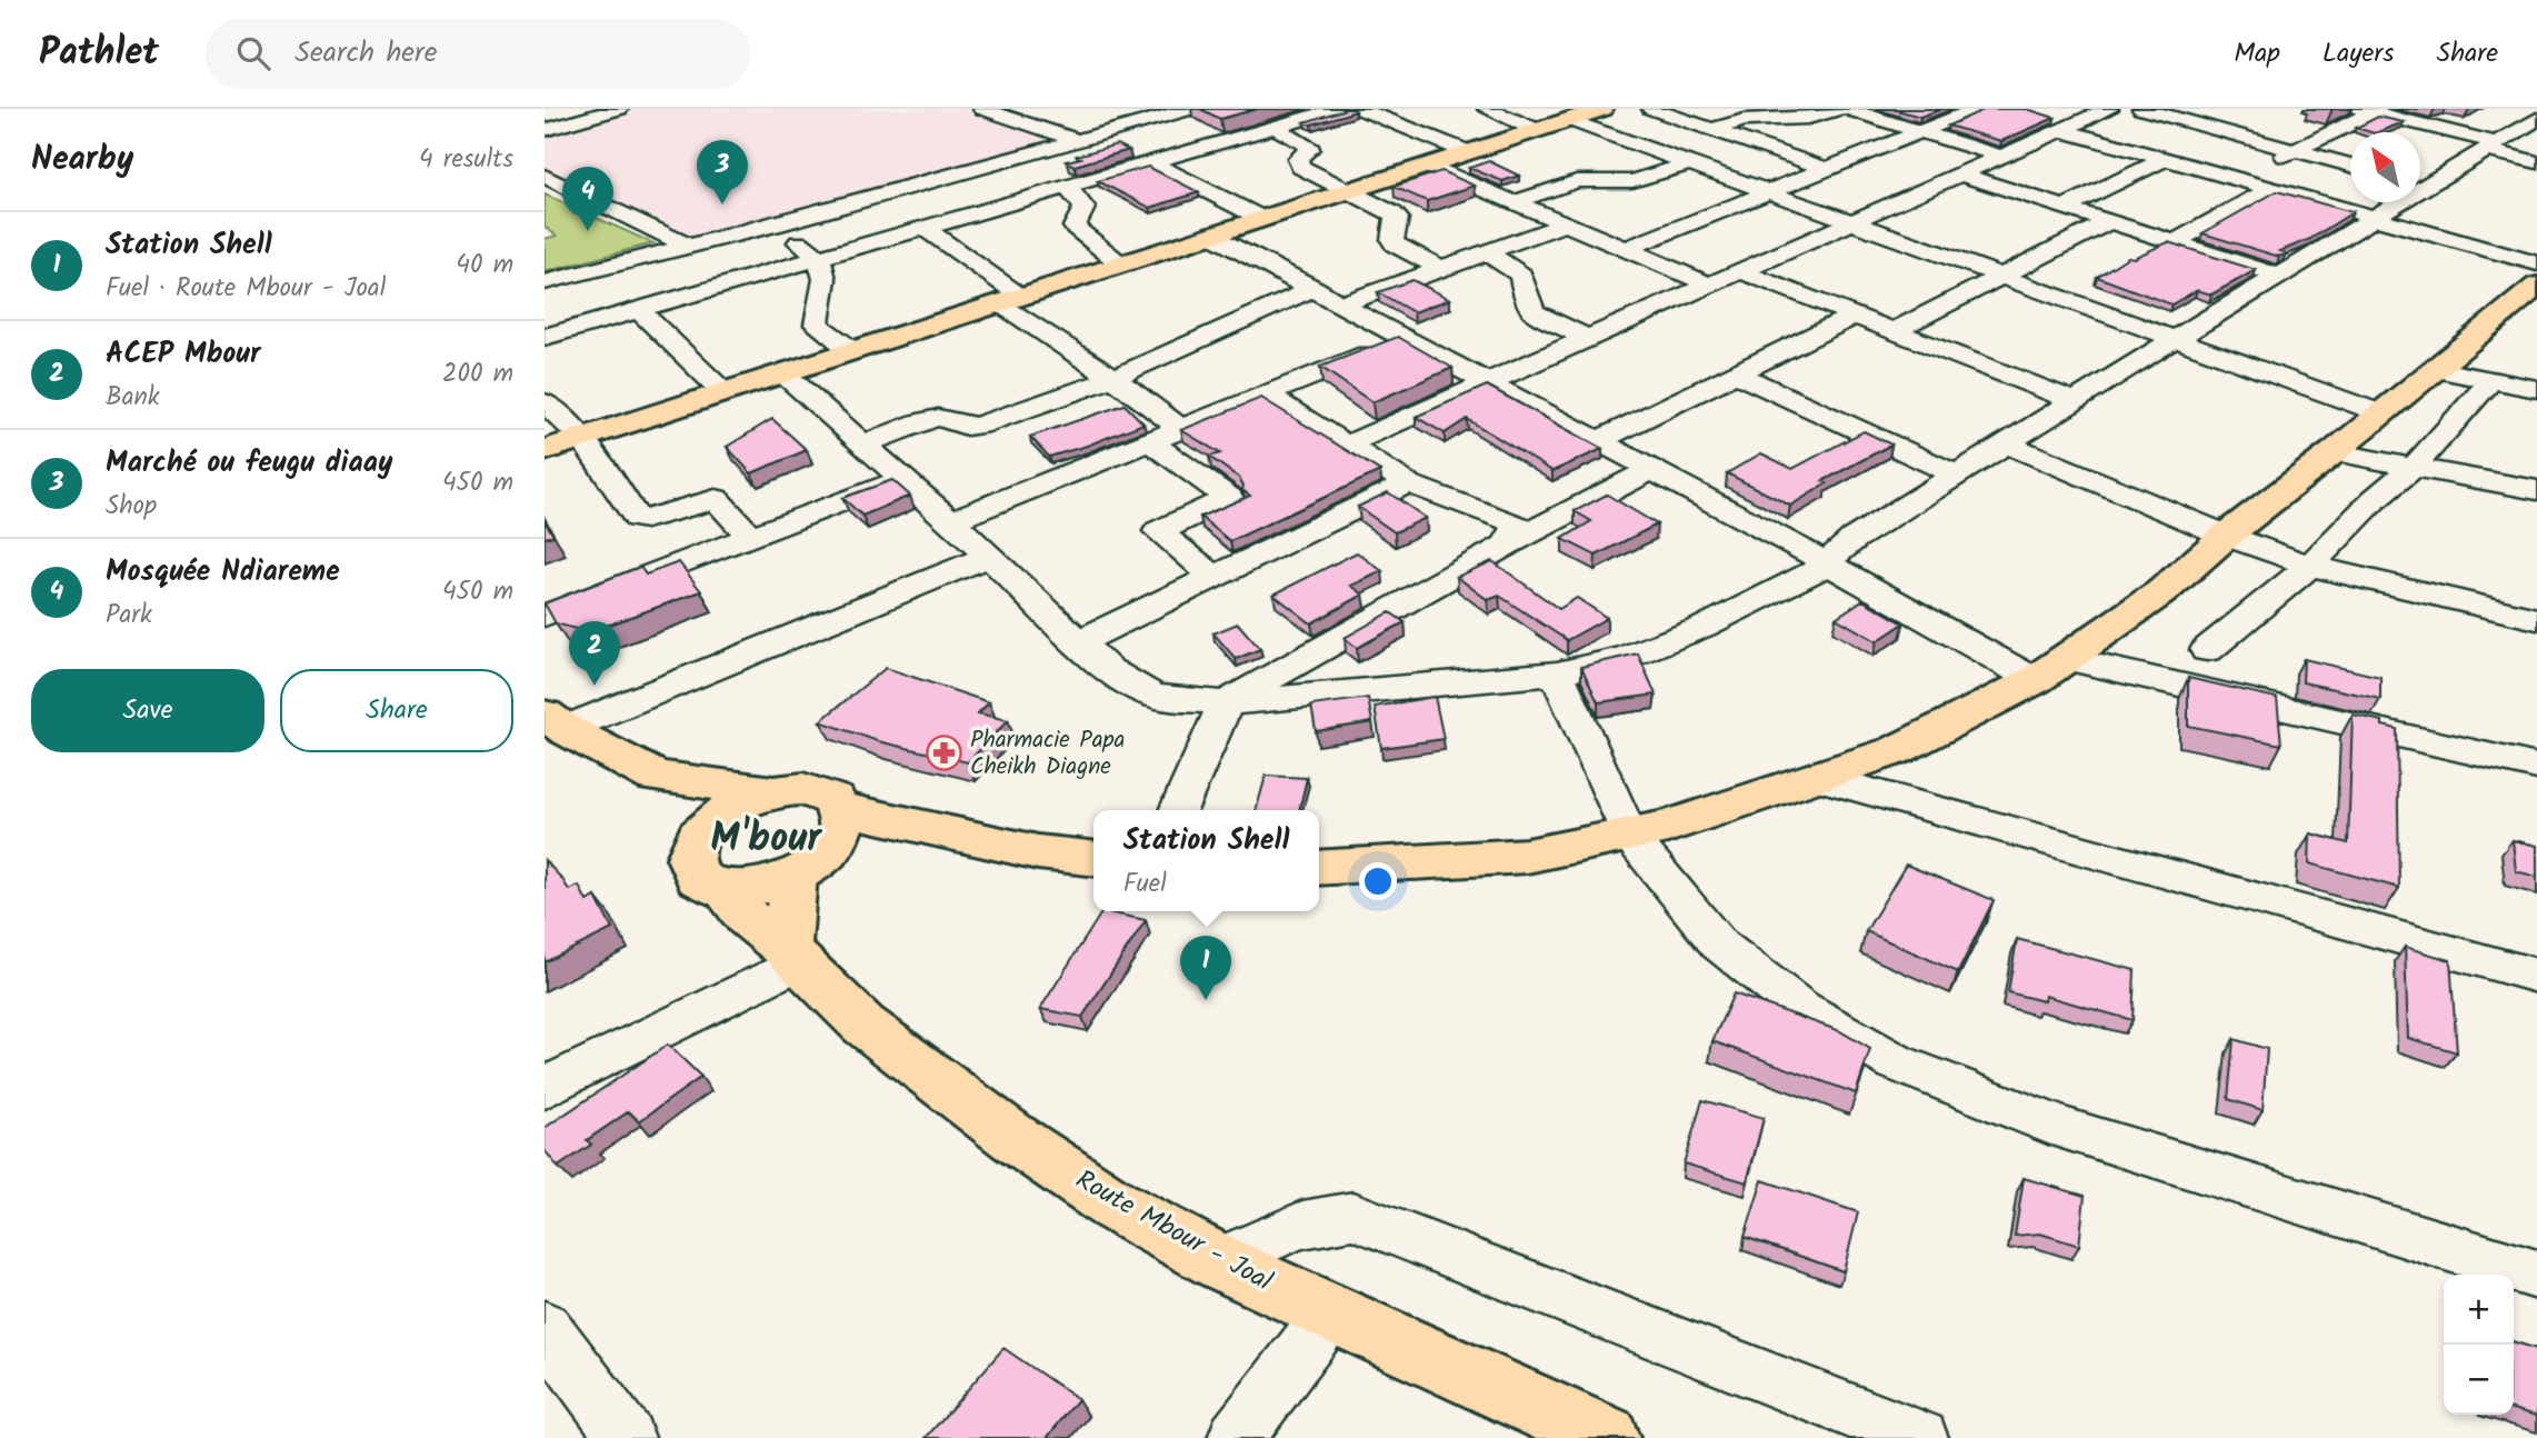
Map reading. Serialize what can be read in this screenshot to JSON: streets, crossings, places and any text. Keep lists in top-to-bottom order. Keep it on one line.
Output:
{"streets":{"main road":["Route Mbour - Joal"]},"districts":["M'bour"],"places":{"pharmacy":["Pharmacie Papa Cheikh Diagne"]},"north":"top left","page":{"header":"Pathlet","search":"Search here","nav":["Map","Layers","Share"],"heading":["Nearby","4 results"],"pins":["3","4","2","1"],"list":[{"mark":"1","name":"Station Shell","note":"Fuel · Route Mbour - Joal","value":"40 m"},{"mark":"2","name":"ACEP Mbour","note":"Bank","value":"200 m"},{"mark":"3","name":"Marché ou feugu diaay","note":"Shop","value":"450 m"},{"mark":"4","name":"Mosquée Ndiareme","note":"Park","value":"450 m"}],"buttons":["Save","Share"],"popup":["Station Shell","Fuel"],"map_buttons":["+","−"]}}
